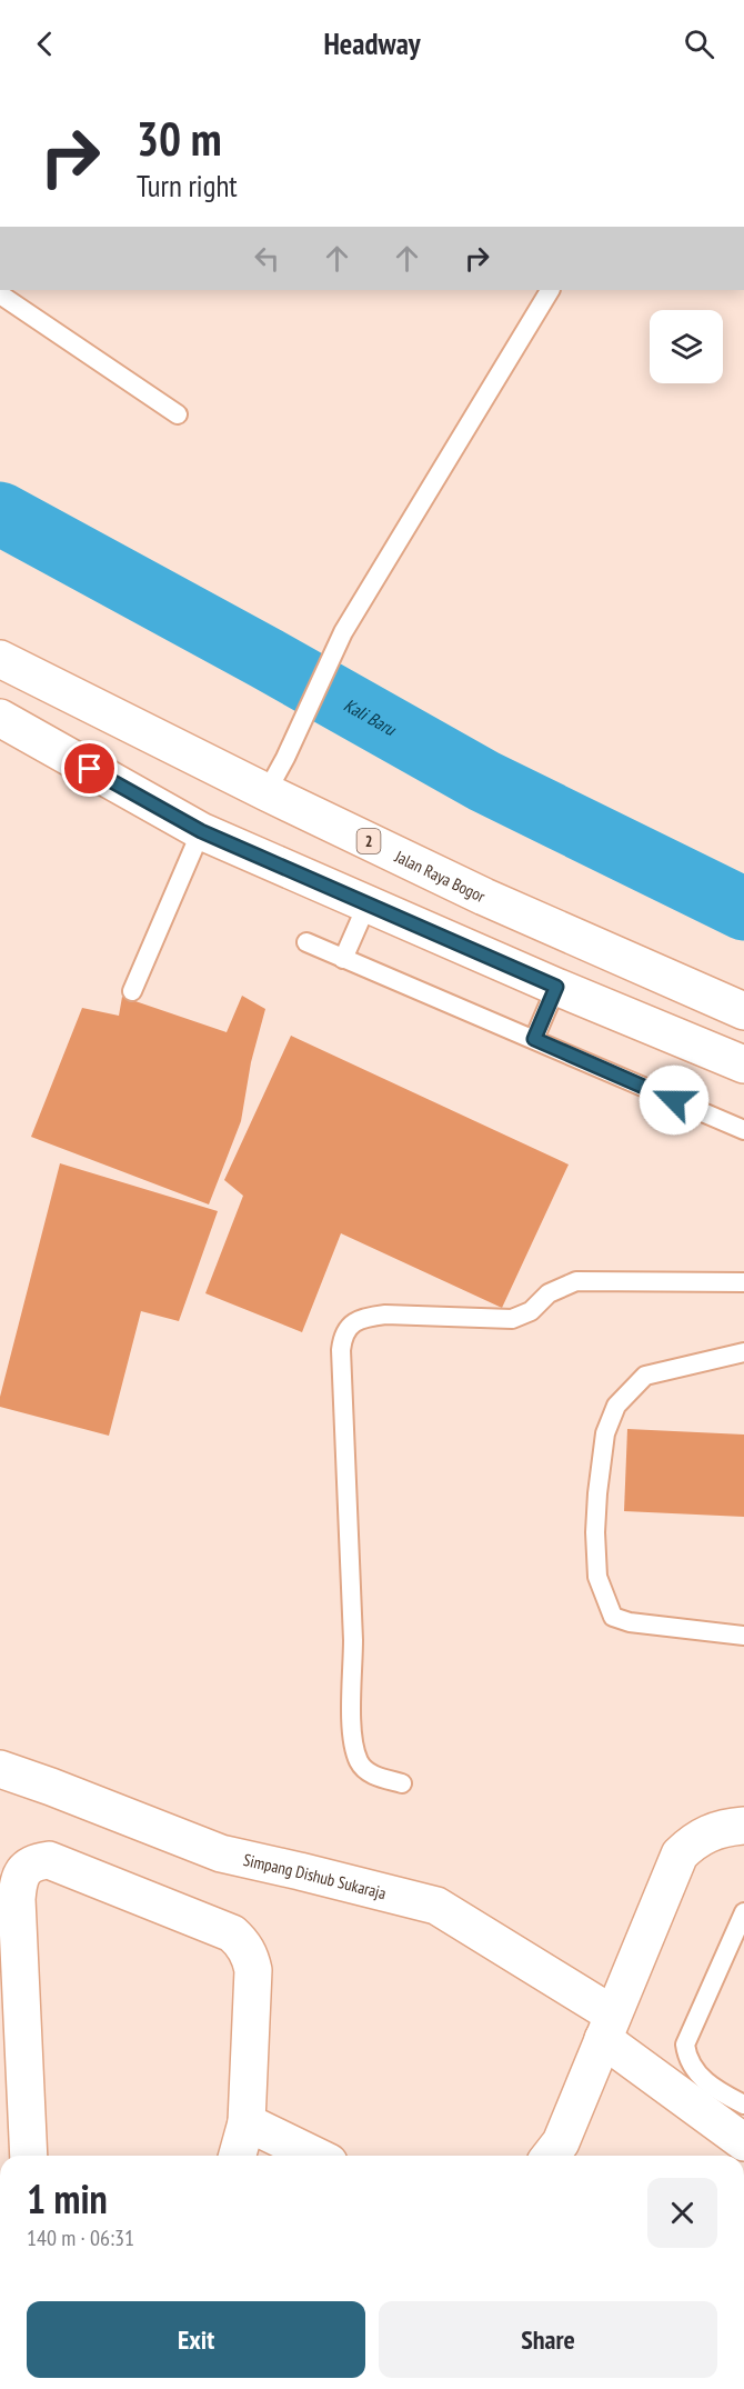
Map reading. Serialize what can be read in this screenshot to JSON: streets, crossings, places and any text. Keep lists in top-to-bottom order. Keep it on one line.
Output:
{"streets":{"main road":["2","Jalan Raya Bogor","Simpang Dishub Sukaraja"]},"water":["Kali Baru"],"page":{"header":"Headway","turn":["30 m","Turn right"],"heading":["1 min","140 m · 06:31"],"buttons":["Exit","Share"]}}
